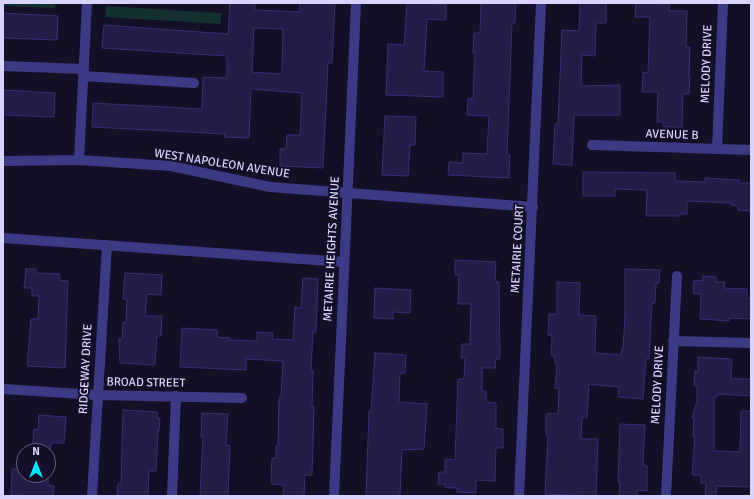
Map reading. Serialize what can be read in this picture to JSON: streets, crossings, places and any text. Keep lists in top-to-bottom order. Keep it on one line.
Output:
{"streets":{"street":["MELODY DRIVE","AVENUE B","WEST NAPOLEON AVENUE","METAIRIE HEIGHTS AVENUE","METAIRIE COURT","RIDGEWAY DRIVE","BROAD STREET"]},"crossings":[["MELODY DRIVE","AVENUE B"],["WEST NAPOLEON AVENUE","METAIRIE HEIGHTS AVENUE"],["WEST NAPOLEON AVENUE","METAIRIE COURT"],["RIDGEWAY DRIVE","BROAD STREET"]],"north":"top"}
